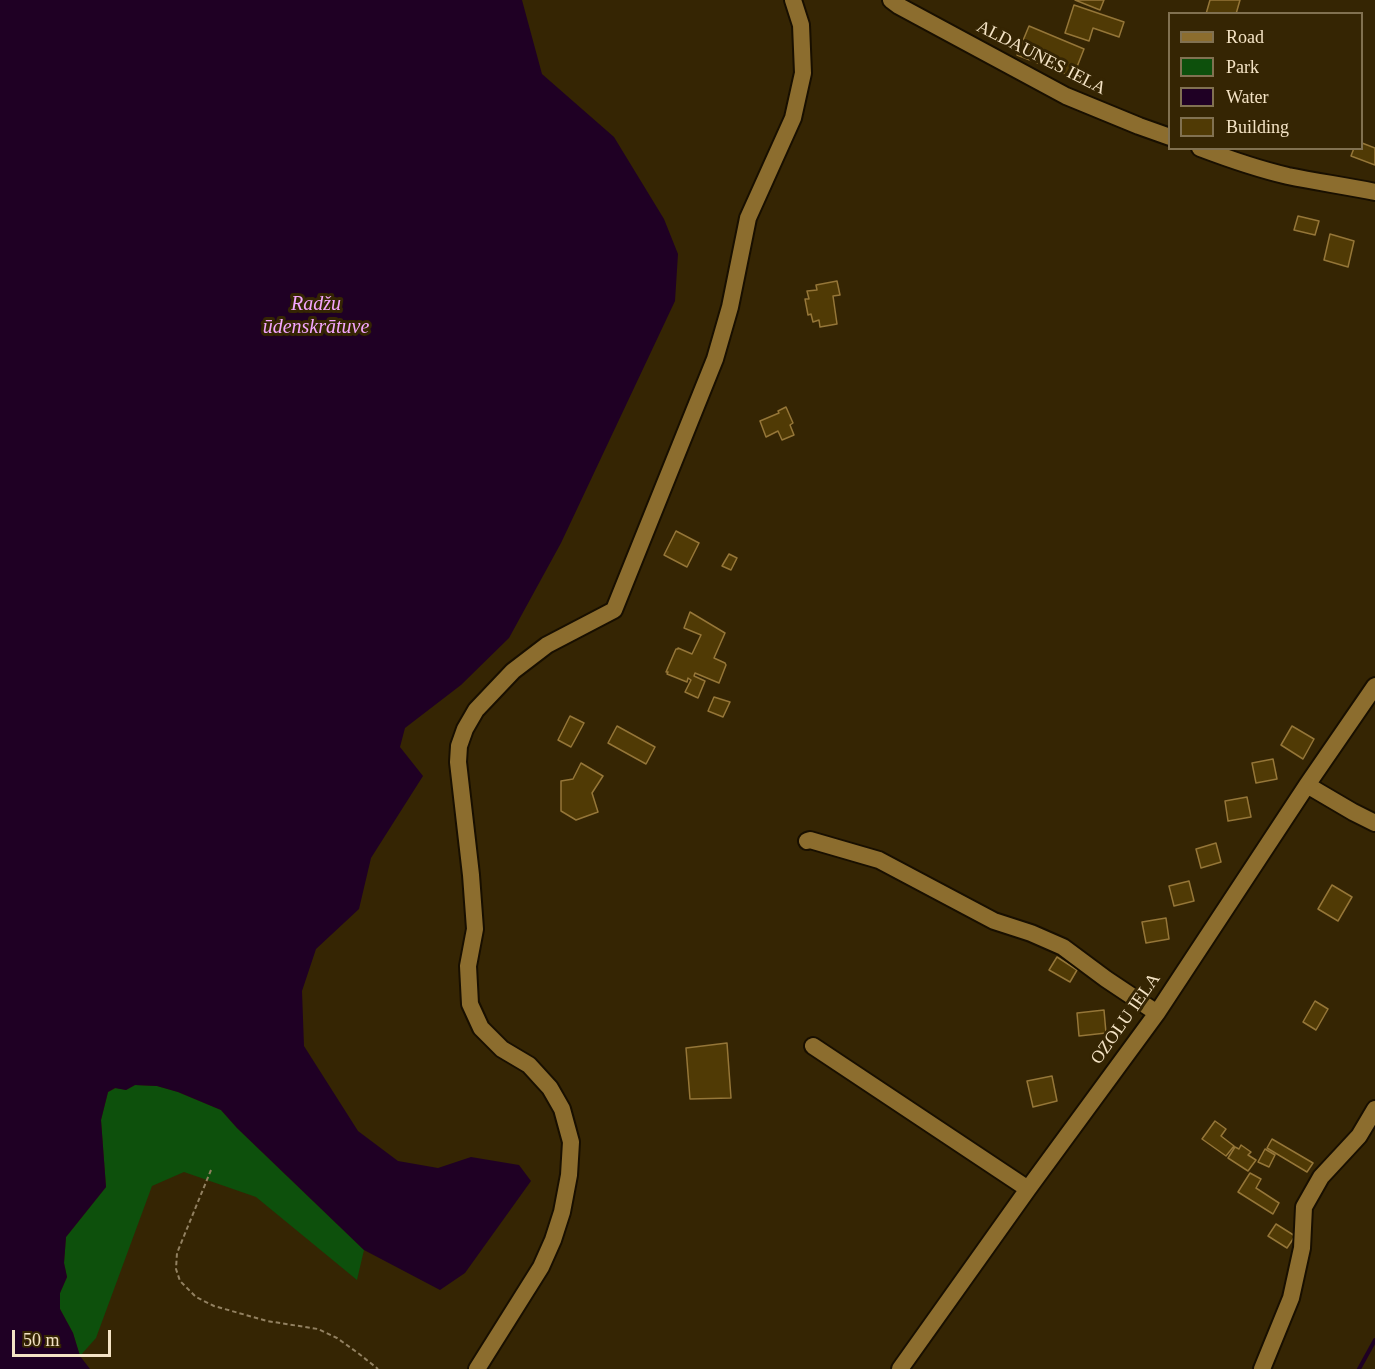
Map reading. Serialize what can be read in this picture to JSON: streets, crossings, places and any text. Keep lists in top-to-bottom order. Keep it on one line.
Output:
{"streets":{"street":["ALDAUNES IELA","OZOLU IELA"]},"water":["Radžu ūdenskrātuve"],"legend":["Road","Park","Water","Building"],"scale_bar":"50 m"}
